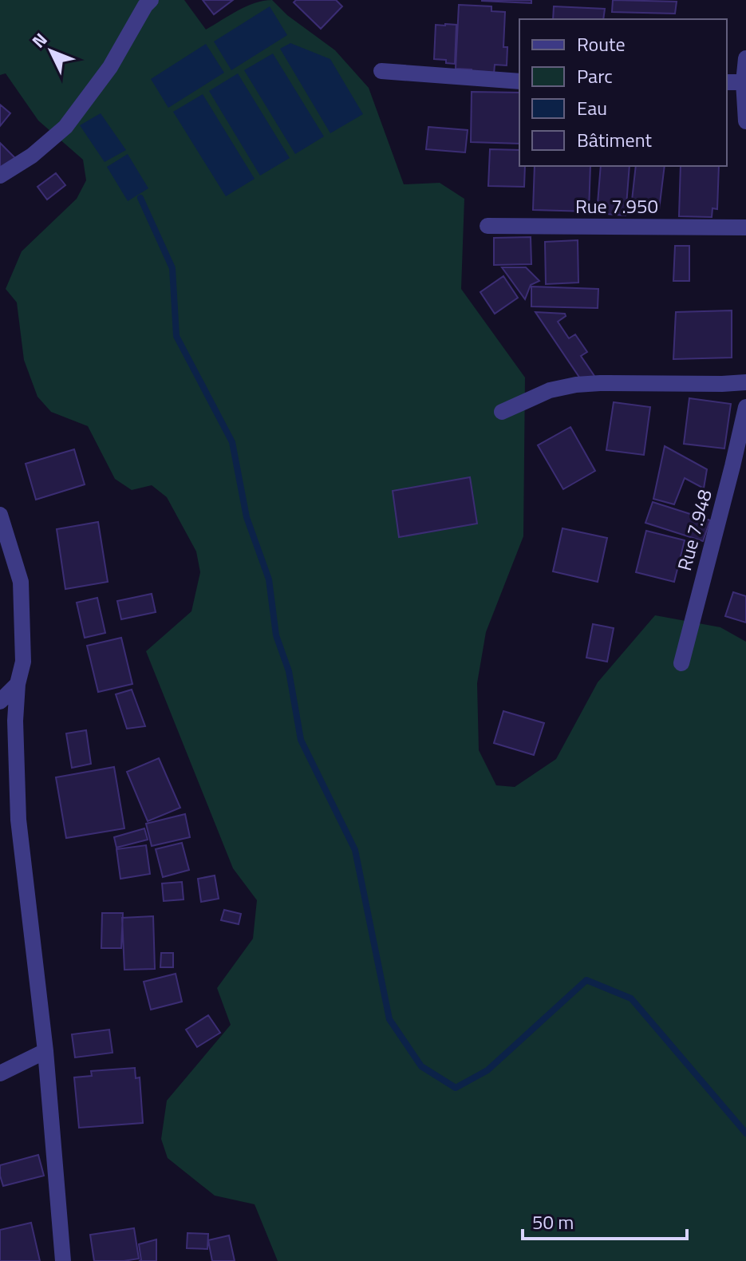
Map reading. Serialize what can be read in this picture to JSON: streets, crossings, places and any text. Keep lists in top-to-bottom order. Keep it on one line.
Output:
{"streets":{"street":["Rue 7.950","Rue 7.948"]},"legend":["Route","Parc","Eau","Bâtiment"],"scale_bar":"50 m","north":"top left"}
